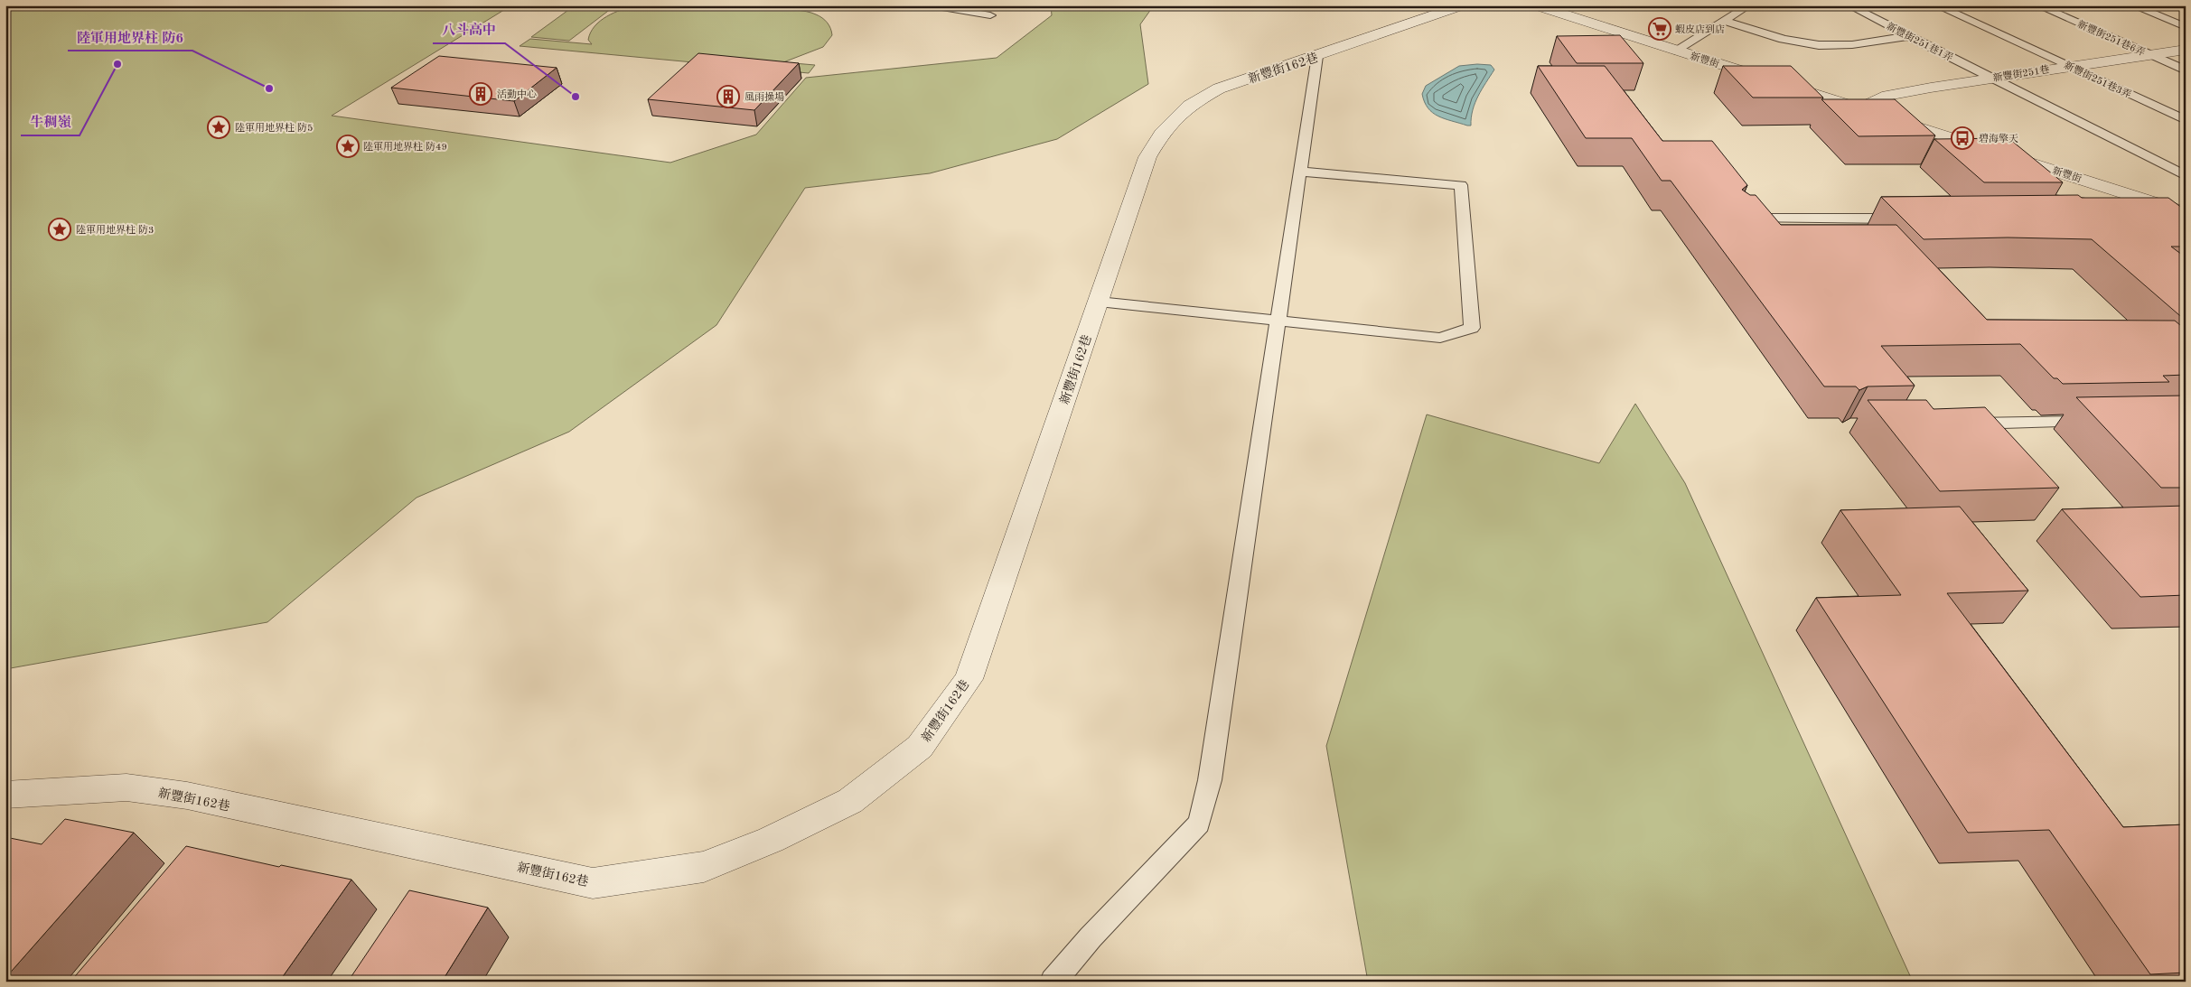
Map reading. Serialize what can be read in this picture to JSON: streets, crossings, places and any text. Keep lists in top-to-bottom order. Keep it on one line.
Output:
{"streets":{"street":["新豐街","新豐街162巷","新豐街251巷"],"lane":["新豐街251巷6弄","新豐街251巷1弄","新豐街251巷3弄"]},"crossings":[["新豐街251巷6弄","新豐街251巷"],["新豐街251巷1弄","新豐街251巷"],["新豐街","新豐街251巷"],["新豐街251巷","新豐街251巷3弄"]],"places":{"supermarket":["蝦皮店到店"],"other":["牛稠嶺","陸軍用地界柱 防6","八斗高中"],"building":["活動中心","風雨操場"],"place":["陸軍用地界柱 防5","陸軍用地界柱 防49","陸軍用地界柱 防3"],"bus stop":["碧海擎天"]}}
